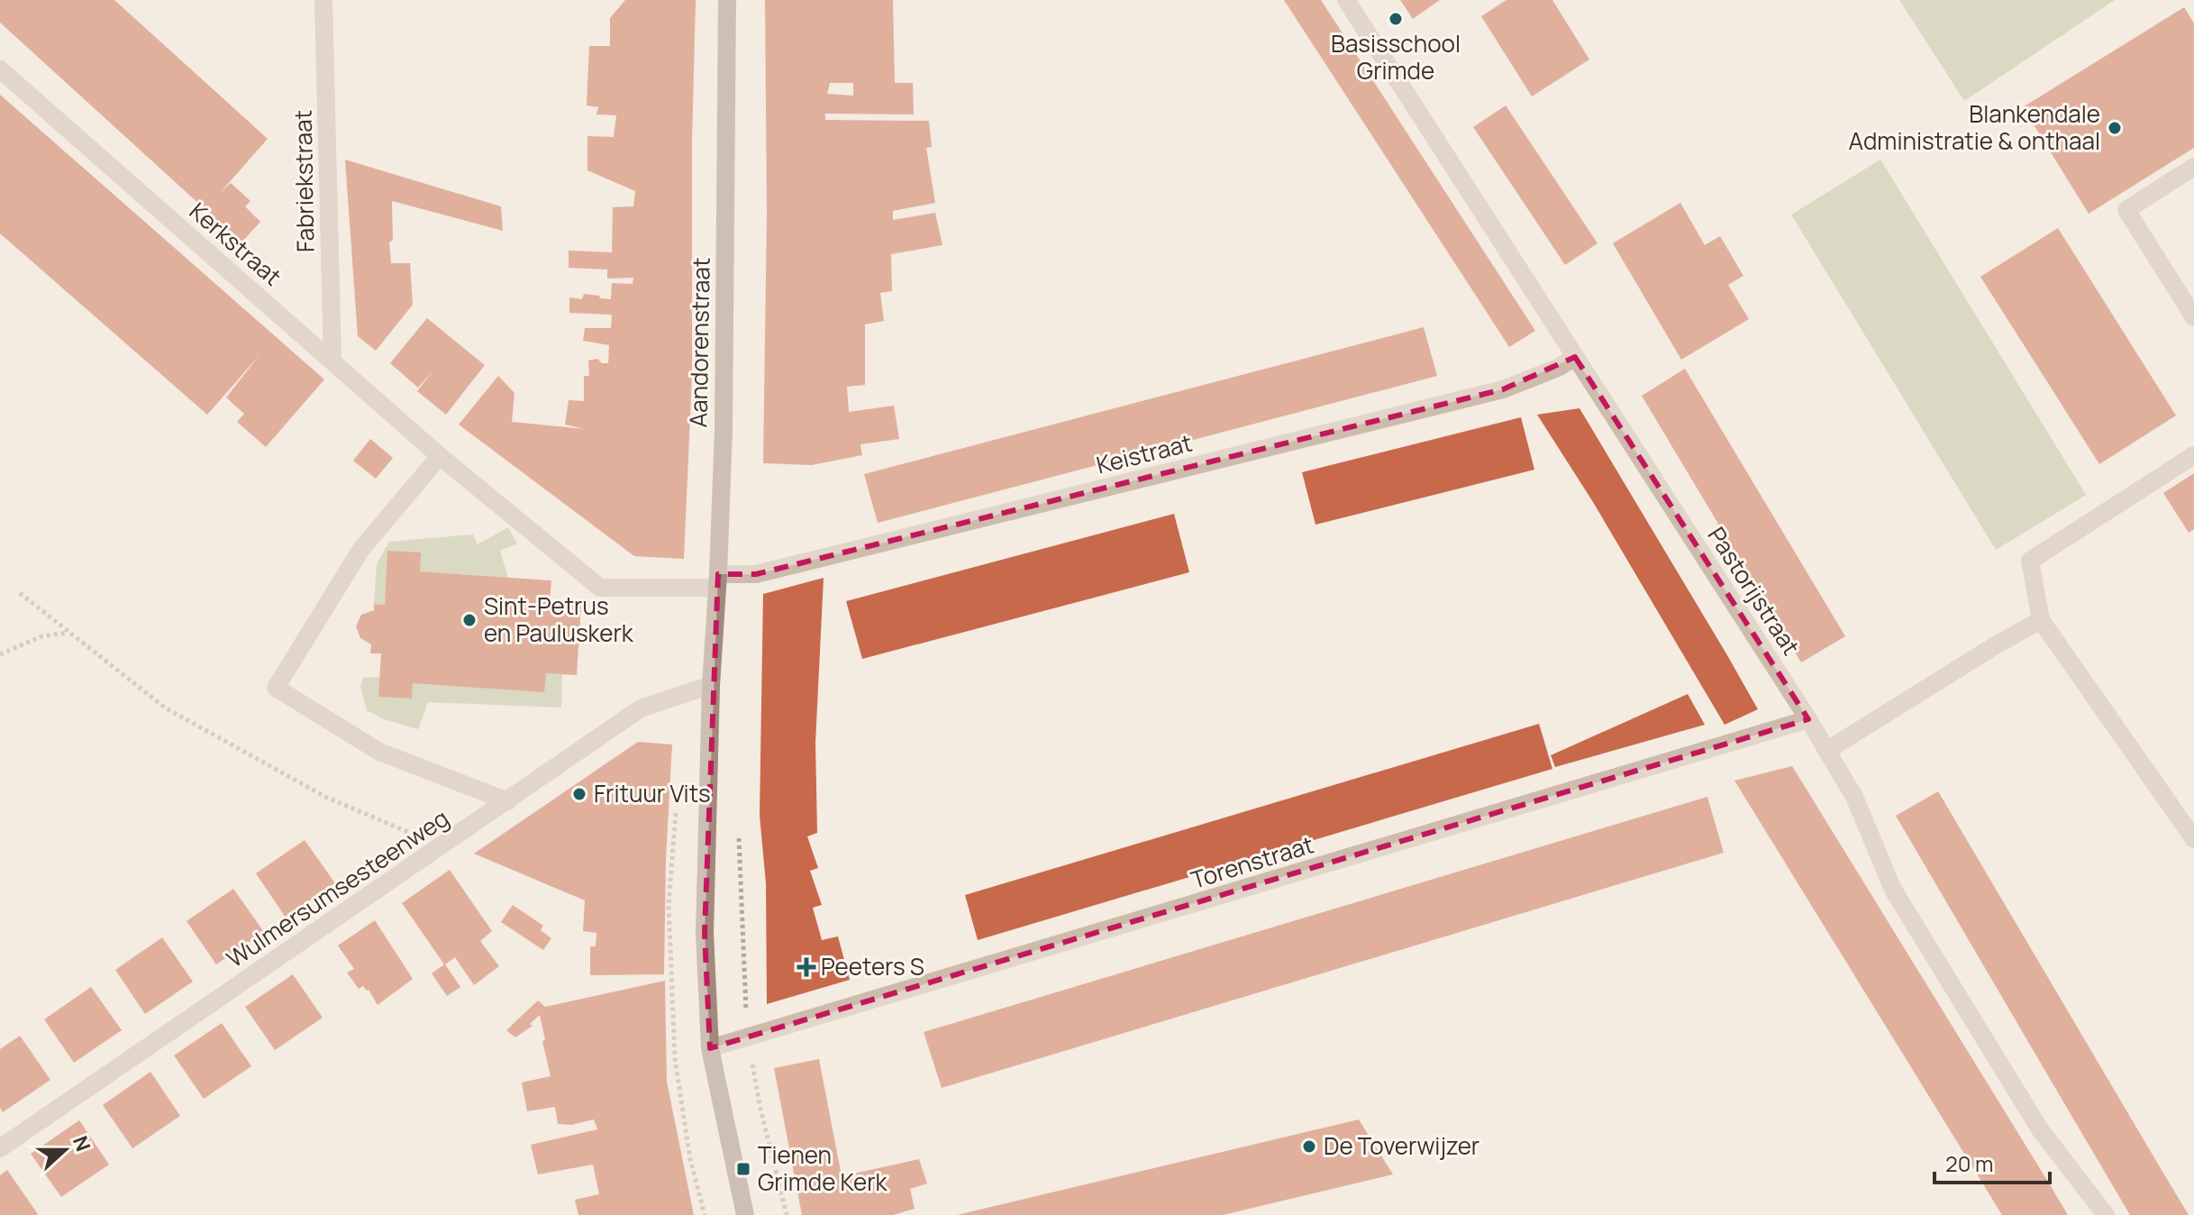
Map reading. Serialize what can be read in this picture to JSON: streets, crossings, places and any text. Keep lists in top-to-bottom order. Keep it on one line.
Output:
{"streets":{"main road":["Aandorenstraat"],"street":["Fabriekstraat","Kerkstraat","Keistraat","Pastorijstraat","Torenstraat","Wulmersumsesteenweg"]},"crossings":[["Fabriekstraat","Kerkstraat"],["Kerkstraat","Aandorenstraat"],["Kerkstraat","Keistraat"],["Aandorenstraat","Keistraat"],["Aandorenstraat","Torenstraat"],["Aandorenstraat","Wulmersumsesteenweg"],["Keistraat","Pastorijstraat"],["Pastorijstraat","Torenstraat"]],"places":{"other":["Basisschool Grimde","Blankendale Administratie & onthaal","Sint-Petrus en Pauluskerk","Frituur Vits","De Toverwijzer"],"health":["Peeters S"],"transit":["Tienen Grimde Kerk"]},"scale_bar":"20 m","north":"right"}
